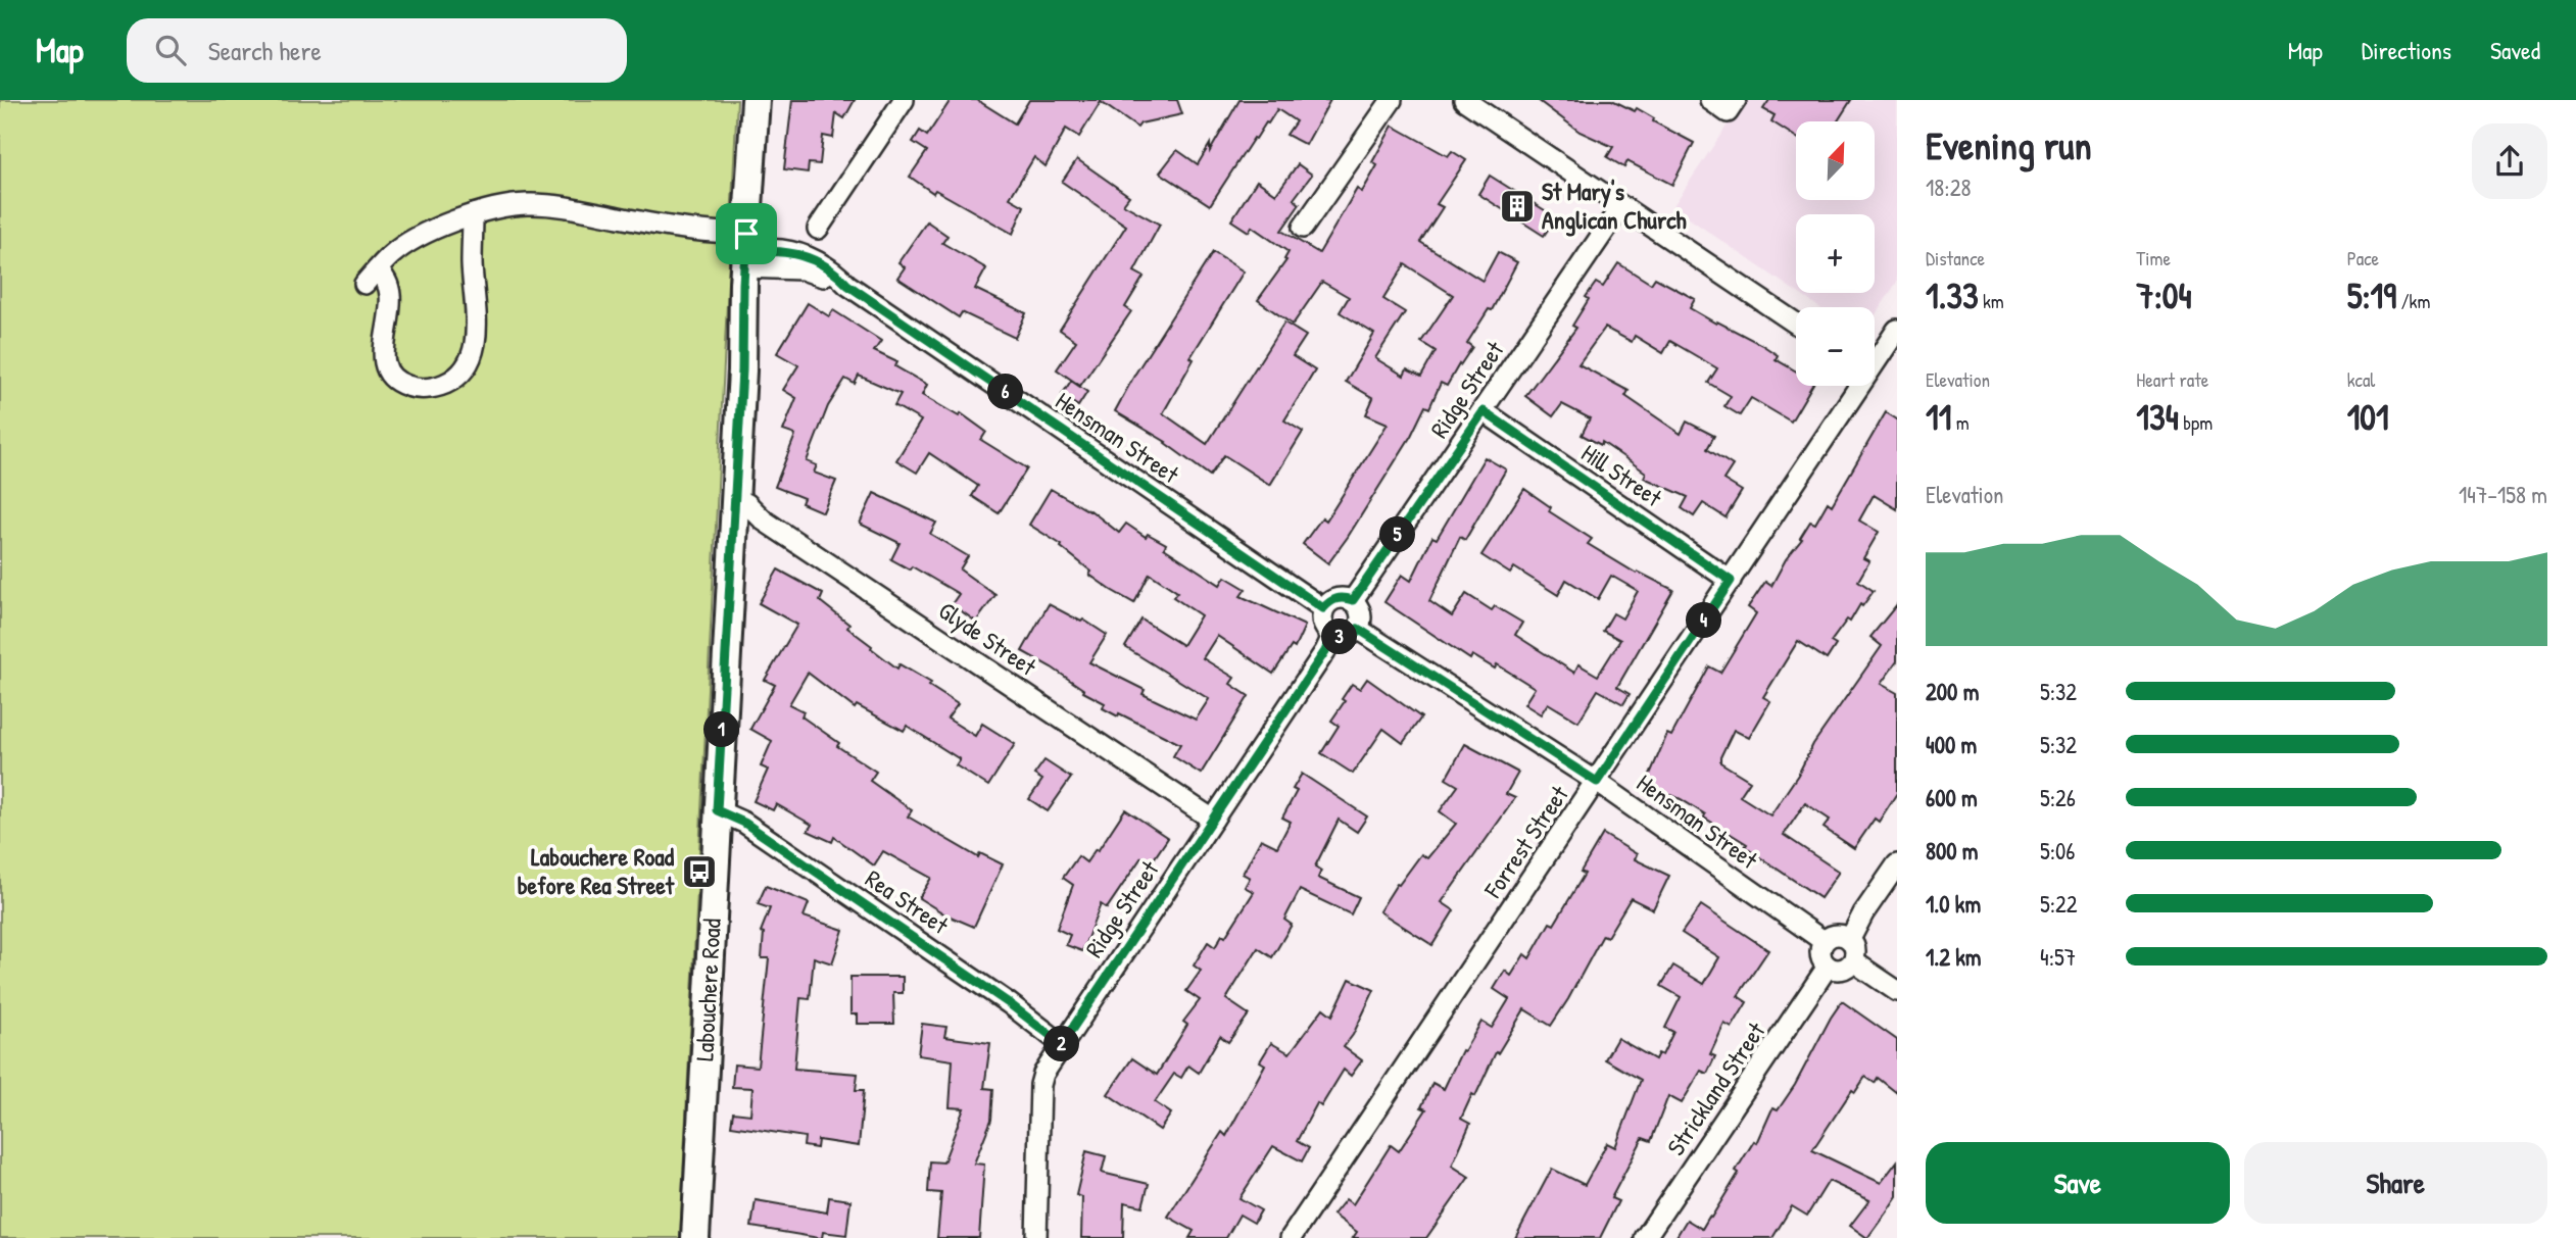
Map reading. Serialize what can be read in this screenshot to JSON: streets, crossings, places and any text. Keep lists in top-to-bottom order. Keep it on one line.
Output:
{"streets":{"main road":["Labouchere Road"],"street":["Ridge Street","Hensman Street","Hill Street","Glyde Street","Forrest Street","Rea Street","Strickland Street"]},"crossings":[["Ridge Street","Hensman Street"],["Ridge Street","Hill Street"],["Ridge Street","Glyde Street"],["Ridge Street","Rea Street"],["Hensman Street","Forrest Street"],["Hensman Street","Labouchere Road"],["Hensman Street","Strickland Street"],["Hill Street","Forrest Street"],["Glyde Street","Labouchere Road"],["Rea Street","Labouchere Road"]],"places":{"building":["St Mary's Anglican Church"],"bus stop":["Labouchere Road before Rea Street"]},"north":"top right","page":{"header":"Map","search":"Search here","nav":["Map","Directions","Saved"],"heading":["Evening run","18:28"],"map_buttons":["+","−"],"stats":[["Distance","1.33 km"],["Time","7:04"],["Pace","5:19 /km"],["Elevation","11 m"],["Heart rate","134 bpm"],["kcal","101"]],"pins":["6","5","4","3","1","2"],"chart":["Elevation","147–158 m"],"list":[{"name":"200 m","note":"5:32"},{"name":"400 m","note":"5:32"},{"name":"600 m","note":"5:26"},{"name":"800 m","note":"5:06"},{"name":"1.0 km","note":"5:22"},{"name":"1.2 km","note":"4:57"}],"buttons":["Save","Share"]}}
